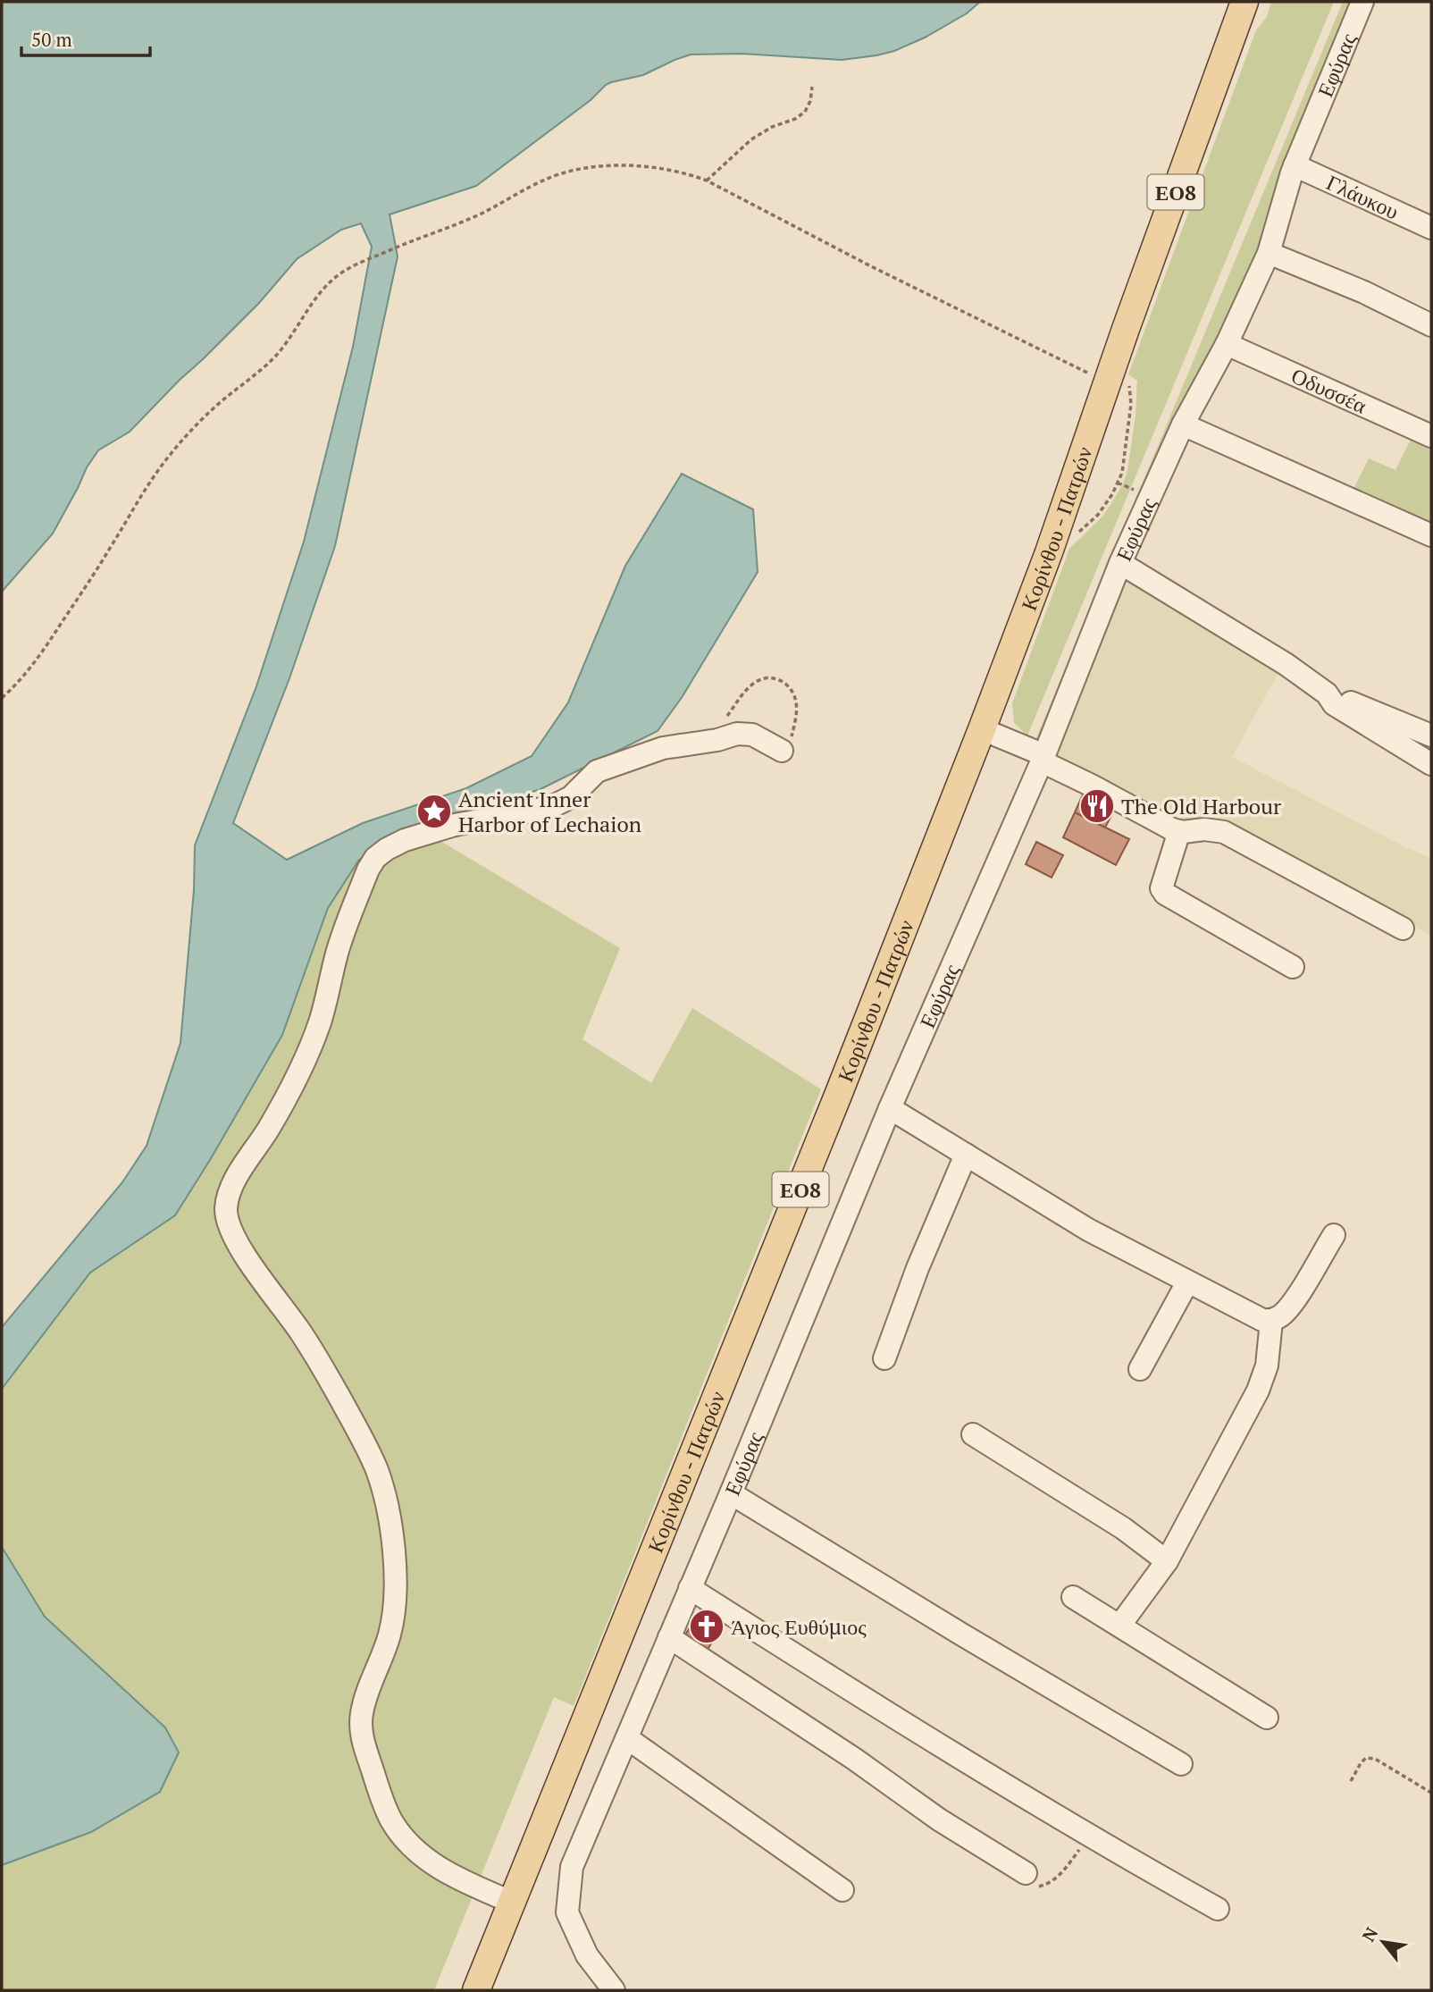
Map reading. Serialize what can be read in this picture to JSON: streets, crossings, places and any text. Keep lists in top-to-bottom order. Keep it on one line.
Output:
{"streets":{"main road":["ΕΟ8","Κορίνθου - Πατρών"],"street":["Εφύρας","Γλάυκου","Οδυσσέα"]},"crossings":[["Εφύρας","Γλάυκου"],["Εφύρας","Οδυσσέα"]],"places":{"restaurant":["The Old Harbour"],"place":["Ancient Inner Harbor of Lechaion"],"church":["Άγιος Ευθύμιος"]},"scale_bar":"50 m","north":"top left"}
